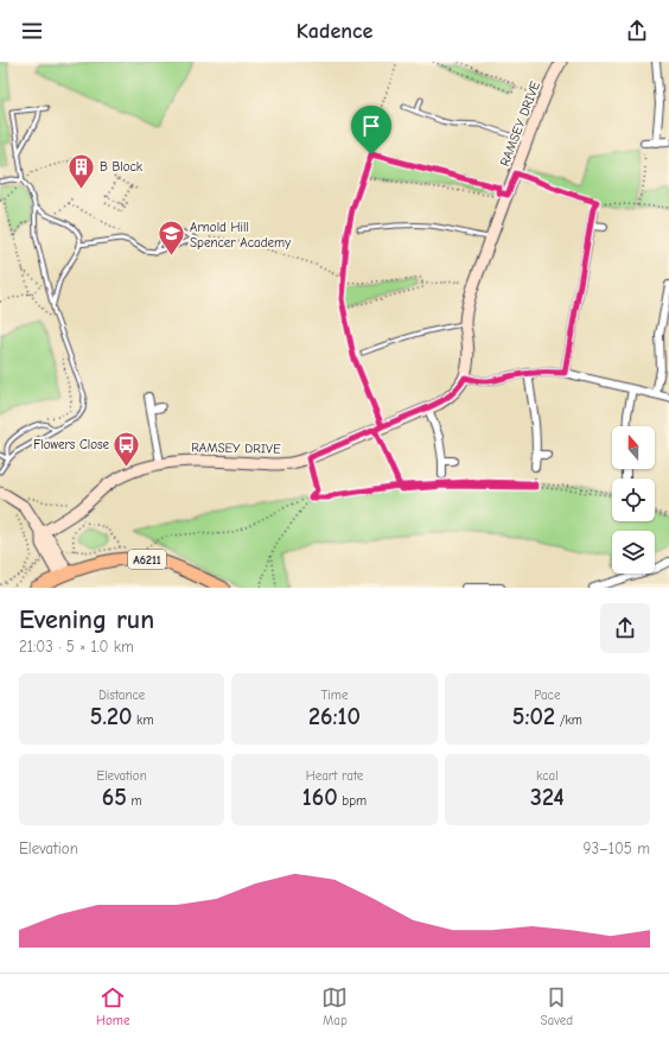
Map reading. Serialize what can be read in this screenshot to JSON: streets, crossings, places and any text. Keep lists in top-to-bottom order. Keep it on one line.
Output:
{"streets":{"main road":["A6211"],"street":["RAMSEY DRIVE"]},"places":{"building":["B Block"],"school or university":["Arnold Hill Spencer Academy"],"bus stop":["Flowers Close"]},"north":"top","page":{"header":"Kadence","heading":["Evening run","21:03 · 5 × 1.0 km"],"stats":[["Distance","5.20 km"],["Time","26:10"],["Pace","5:02 /km"],["Elevation","65 m"],["Heart rate","160 bpm"],["kcal","324"]],"chart":["Elevation","93–105 m"],"tabs":["Home","Map","Saved"]}}
